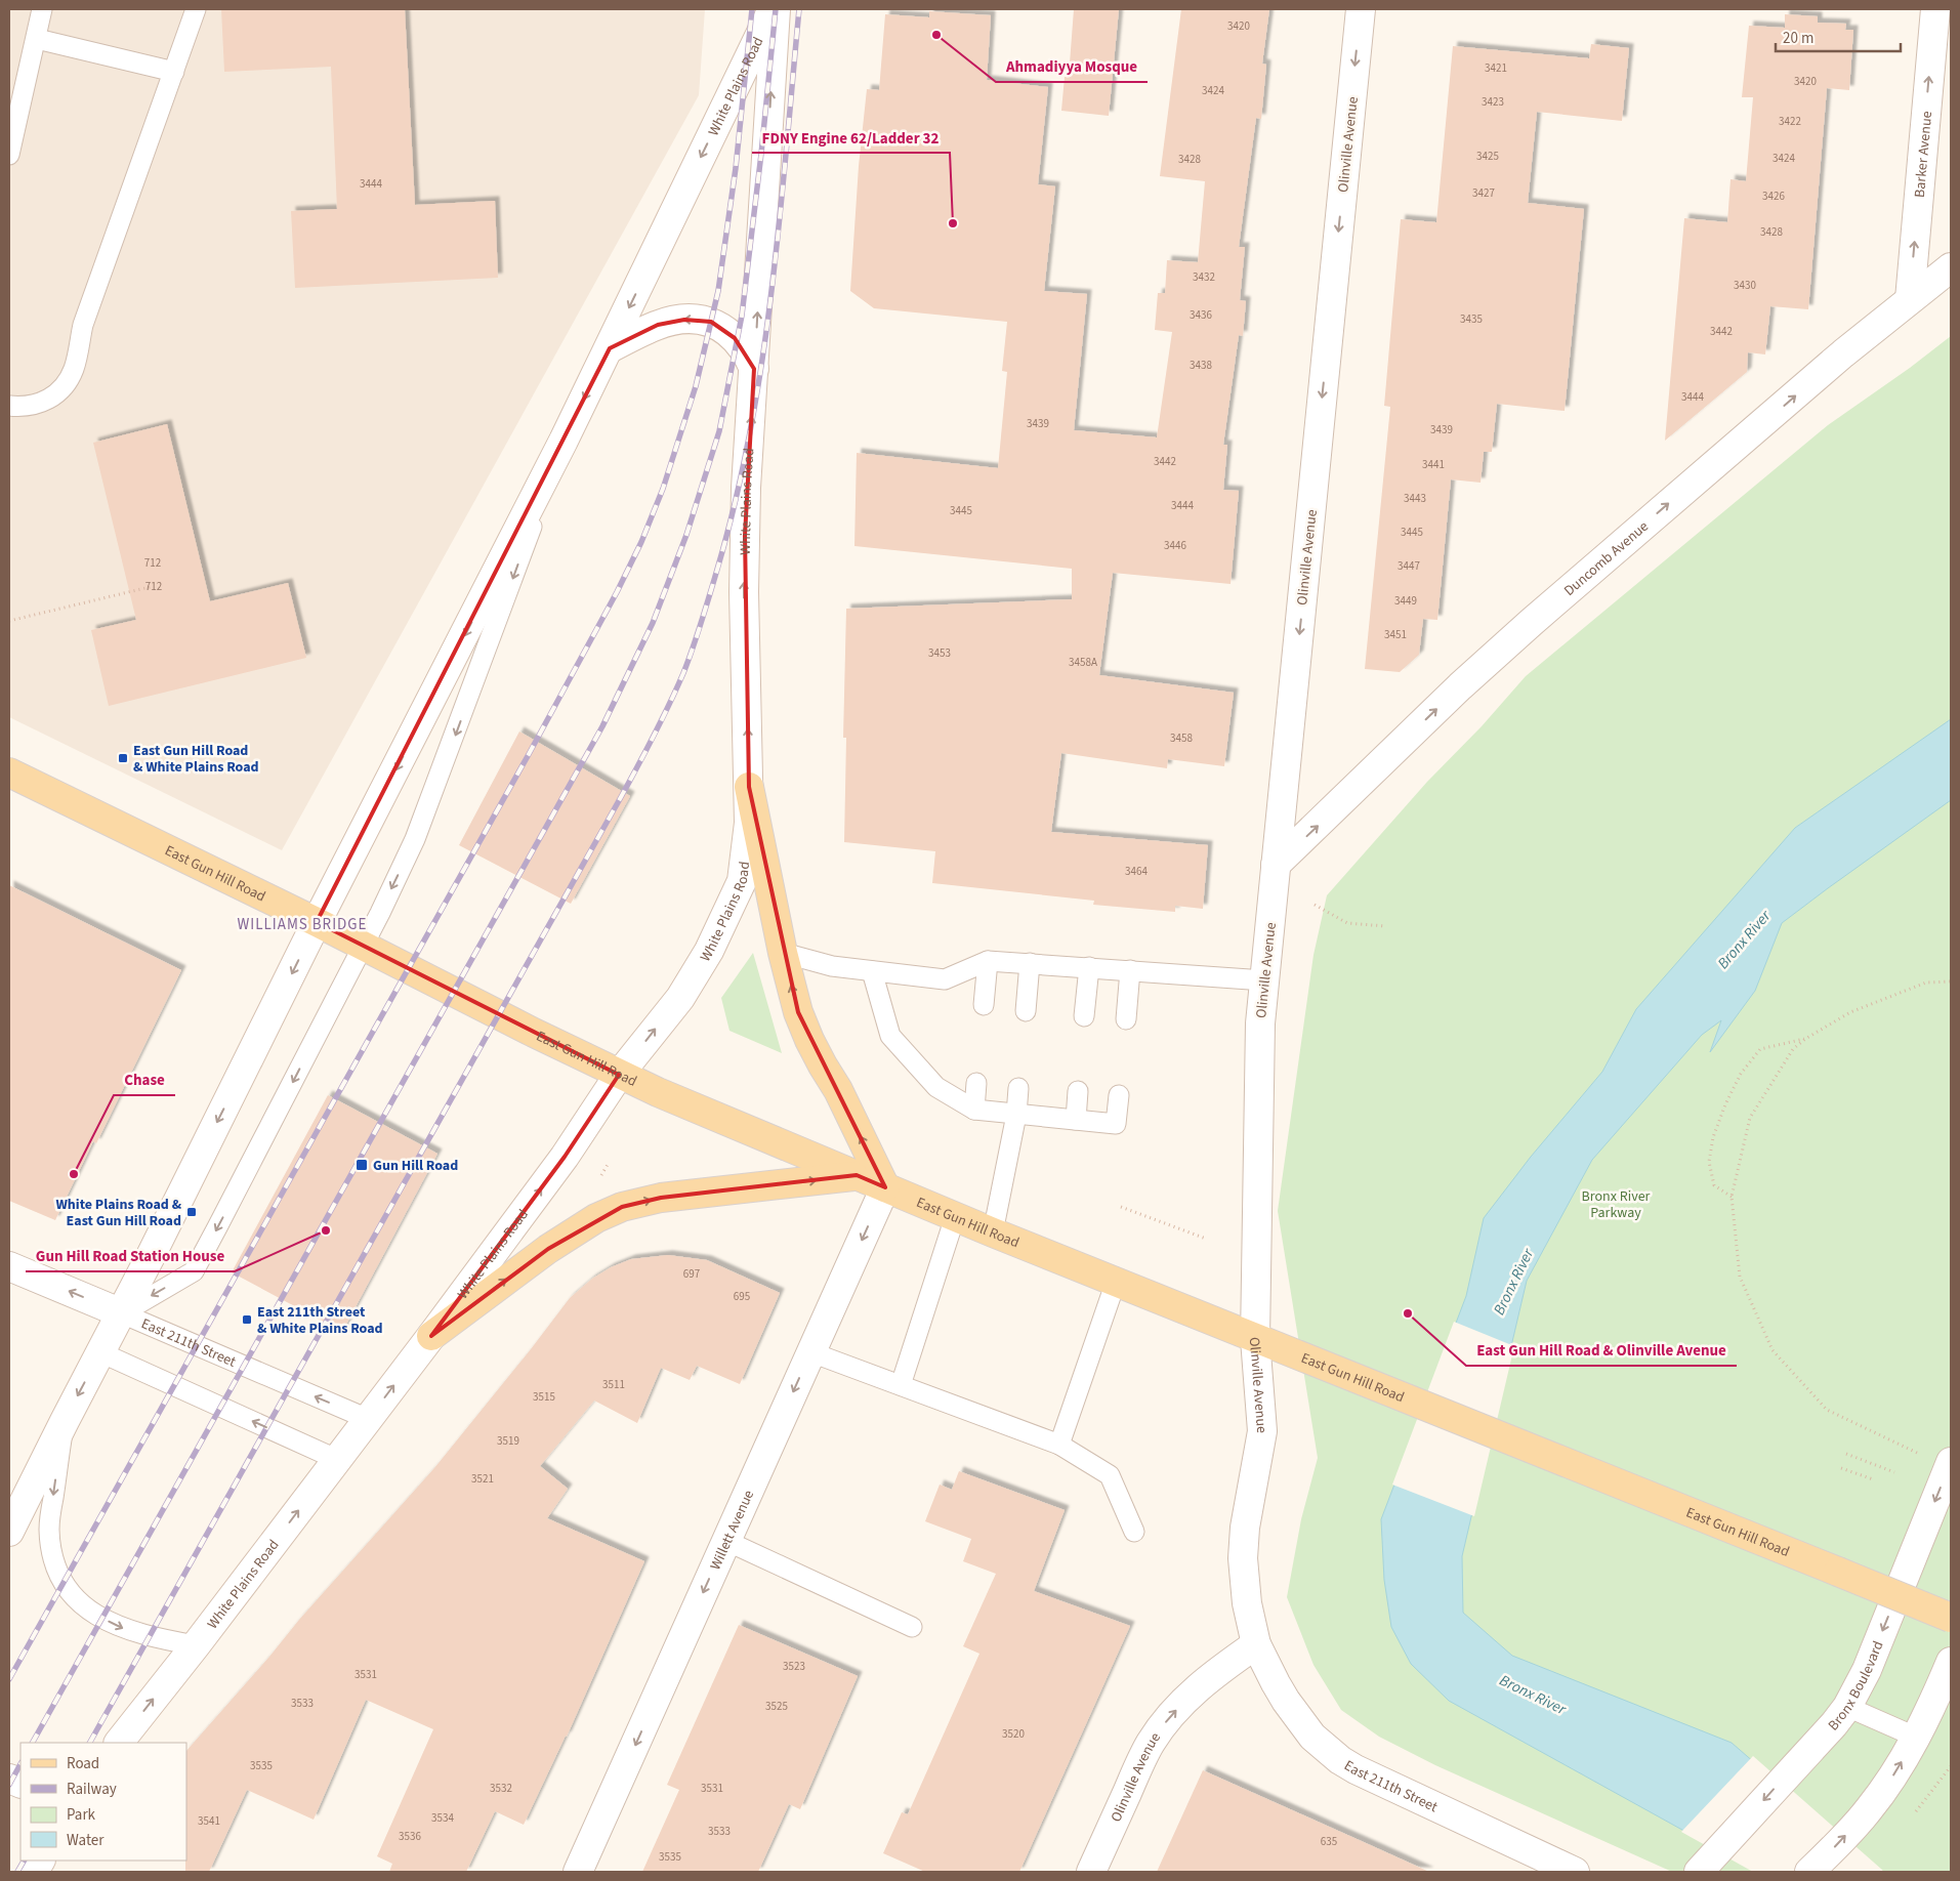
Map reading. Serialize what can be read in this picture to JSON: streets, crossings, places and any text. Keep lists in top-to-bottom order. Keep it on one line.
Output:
{"streets":{"main road":["East Gun Hill Road"],"street":["White Plains Road","Olinville Avenue","Barker Avenue","Duncomb Avenue","East 211th Street","Willett Avenue","Bronx Boulevard"]},"crossings":[["White Plains Road","East Gun Hill Road"],["White Plains Road","East 211th Street"],["Olinville Avenue","Duncomb Avenue"],["Olinville Avenue","East Gun Hill Road"],["Olinville Avenue","East 211th Street"],["Barker Avenue","Duncomb Avenue"],["East Gun Hill Road","Willett Avenue"]],"one_way":["Barker Avenue","Duncomb Avenue","East 211th Street","Willett Avenue"],"districts":["WILLIAMS BRIDGE"],"water":["Bronx River"],"parks":["Bronx River Parkway"],"places":{"other":["Ahmadiyya Mosque","FDNY Engine 62/Ladder 32","Chase","Gun Hill Road Station House","East Gun Hill Road & Olinville Avenue"],"transit":["East Gun Hill Road & White Plains Road","Gun Hill Road","White Plains Road & East Gun Hill Road","East 211th Street & White Plains Road"]},"house_numbers":["3420","3421","3420","3424","3423","3422","3425","3424","3428","3444","3427","3426","3428","3432","3430","3436","3435","3442","3438","3444","3439","3439","3442","3441","3443","3444","3445","3445","3446","712","3447","712","3449","3451","3453","3458A","3458","3464","697","695","3511","3515","3519","3521","3523","3531","3533","3525","3520","3535","3532","3531","3534","3541","3533","3536","635","3535"],"legend":["Road","Railway","Park","Water"],"scale_bar":"20 m"}
